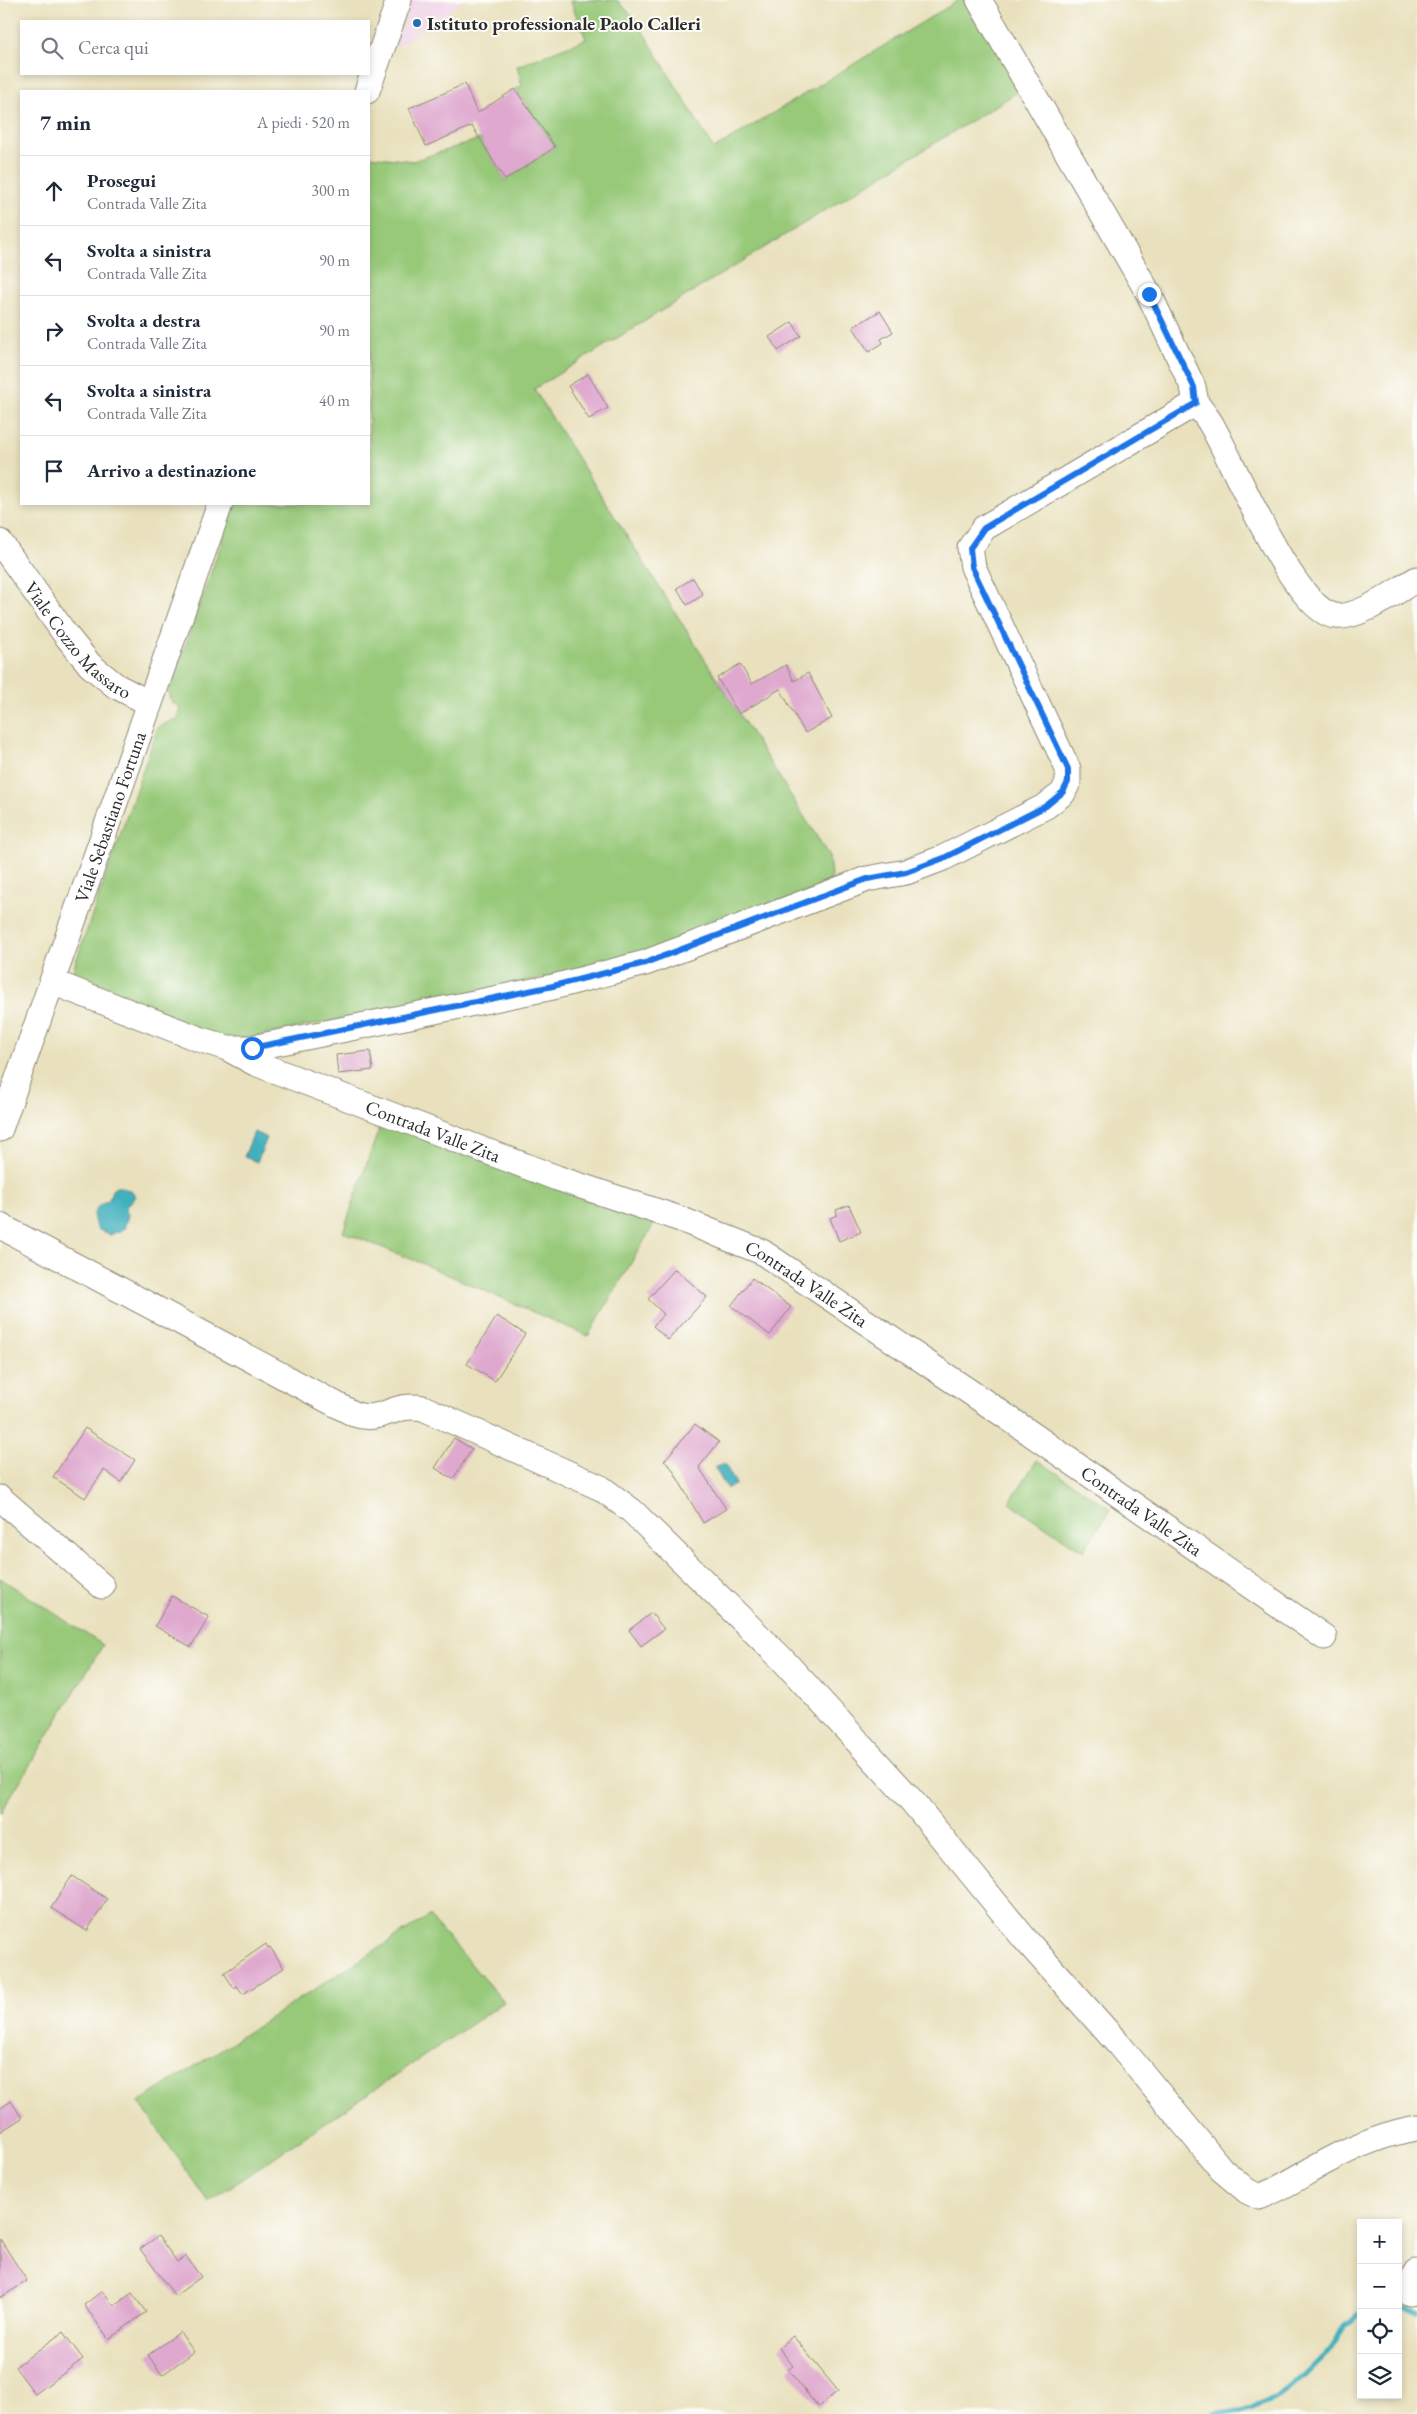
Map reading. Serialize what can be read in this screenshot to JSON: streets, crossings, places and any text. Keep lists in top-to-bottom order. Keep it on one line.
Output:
{"streets":{"street":["Viale Cozzo Massaro","Viale Sebastiano Fortuna","Contrada Valle Zita"]},"crossings":[["Viale Cozzo Massaro","Viale Sebastiano Fortuna"],["Viale Sebastiano Fortuna","Contrada Valle Zita"]],"places":["Istituto professionale Paolo Calleri"],"page":{"search":"Cerca qui","heading":["7 min","A piedi · 520 m"],"list":[["Prosegui","Contrada Valle Zita","300 m"],["Svolta a sinistra","Contrada Valle Zita","90 m"],["Svolta a destra","Contrada Valle Zita","90 m"],["Svolta a sinistra","Contrada Valle Zita","40 m"],"Arrivo a destinazione"],"map_buttons":["+","−"]}}
